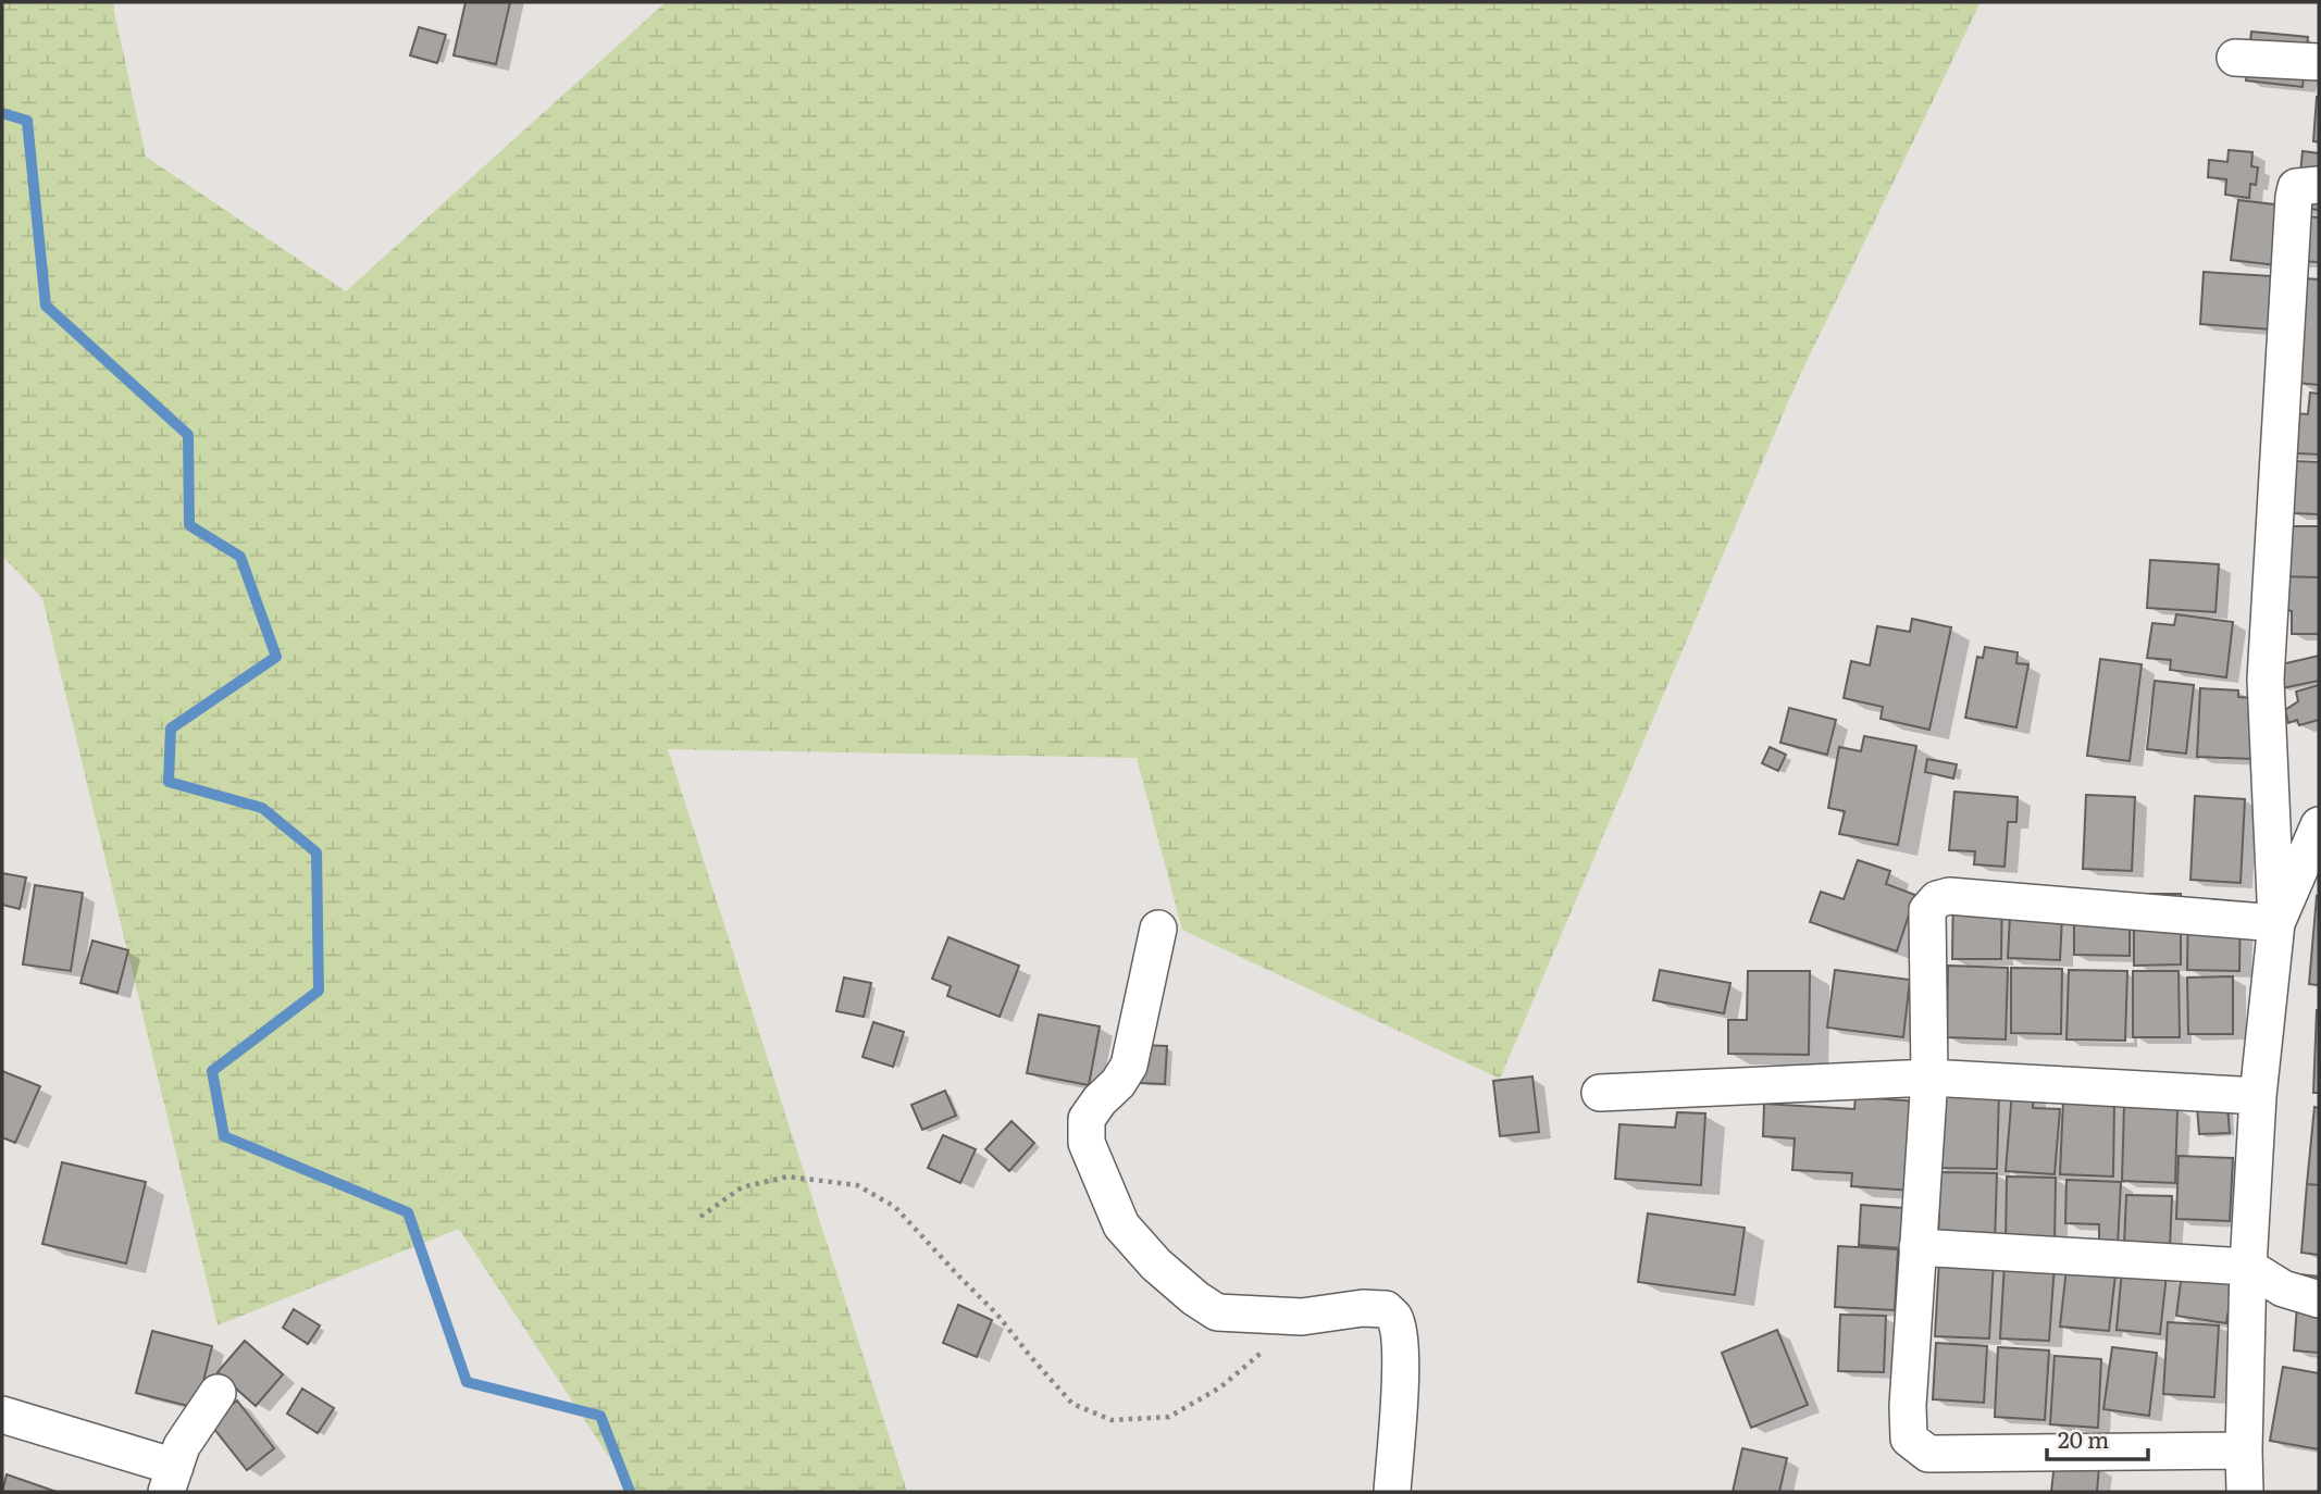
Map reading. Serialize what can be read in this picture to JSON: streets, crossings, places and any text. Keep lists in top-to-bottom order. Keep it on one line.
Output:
{"scale_bar":"20 m"}
